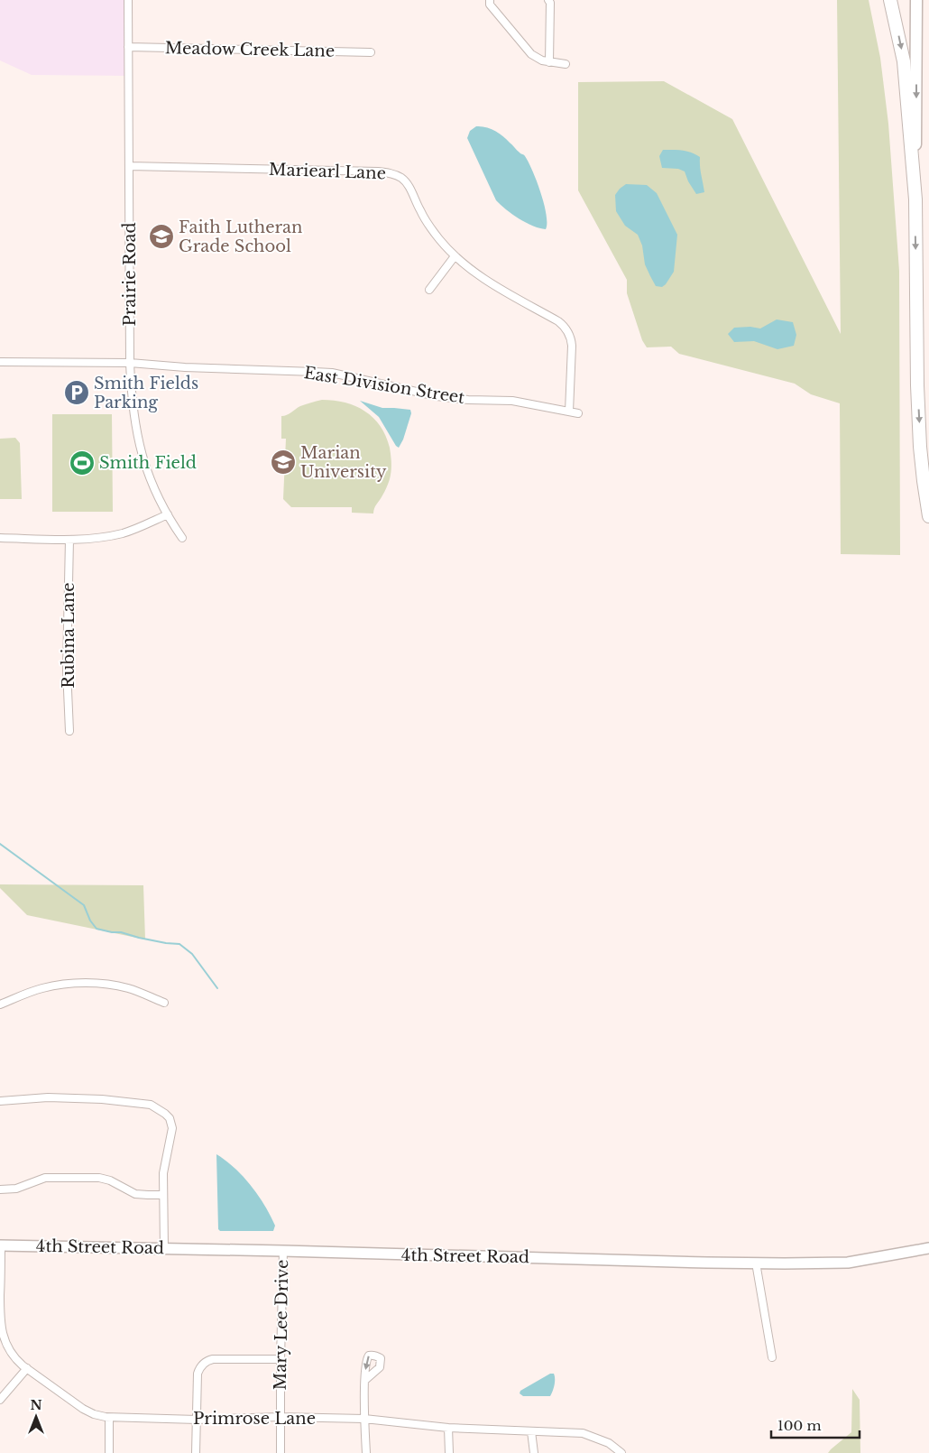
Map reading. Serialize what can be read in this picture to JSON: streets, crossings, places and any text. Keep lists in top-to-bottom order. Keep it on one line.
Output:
{"streets":{"street":["Meadow Creek Lane","Mariearl Lane","Prairie Road","East Division Street","Rubina Lane","4th Street Road","Mary Lee Drive","Primrose Lane"]},"crossings":[["Meadow Creek Lane","Prairie Road"],["Mariearl Lane","Prairie Road"],["Mariearl Lane","East Division Street"],["Prairie Road","East Division Street"],["4th Street Road","Mary Lee Drive"],["4th Street Road","Primrose Lane"],["Mary Lee Drive","Primrose Lane"]],"places":{"school or university":["Faith Lutheran Grade School","Marian University"],"parking":["Smith Fields Parking"],"sports":["Smith Field"]},"scale_bar":"100 m","north":"top"}
